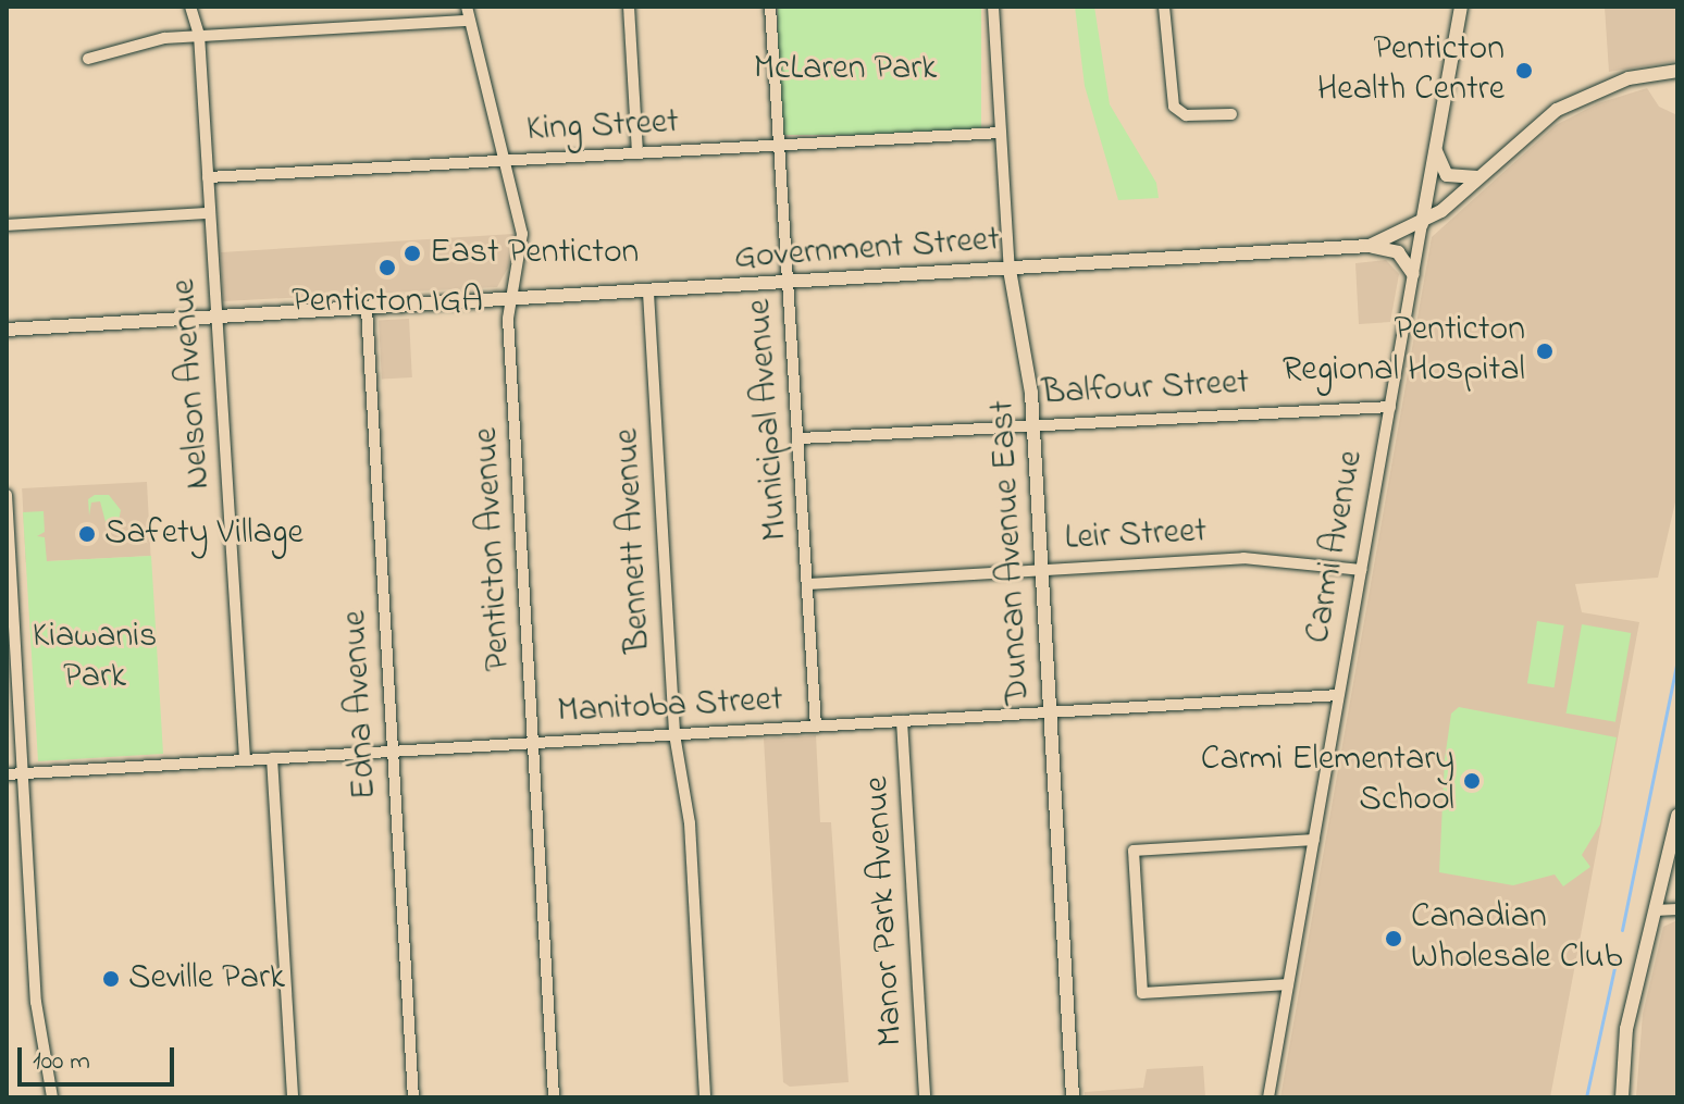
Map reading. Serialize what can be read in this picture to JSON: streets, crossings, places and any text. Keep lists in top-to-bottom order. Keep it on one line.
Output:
{"streets":{"street":["King Street","Government Street","Nelson Avenue","Balfour Street","Municipal Avenue","Leir Street","Bennett Avenue","Carmi Avenue","Penticton Avenue","Duncan Avenue East","Edna Avenue","Manitoba Street","Manor Park Avenue"]},"crossings":[["King Street","Nelson Avenue"],["King Street","Municipal Avenue"],["King Street","Penticton Avenue"],["King Street","Duncan Avenue East"],["Government Street","Nelson Avenue"],["Government Street","Municipal Avenue"],["Government Street","Bennett Avenue"],["Government Street","Carmi Avenue"],["Government Street","Penticton Avenue"],["Government Street","Duncan Avenue East"],["Government Street","Edna Avenue"],["Nelson Avenue","Manitoba Street"],["Balfour Street","Municipal Avenue"],["Balfour Street","Carmi Avenue"],["Balfour Street","Duncan Avenue East"],["Municipal Avenue","Leir Street"],["Municipal Avenue","Manitoba Street"],["Leir Street","Carmi Avenue"],["Leir Street","Duncan Avenue East"],["Bennett Avenue","Manitoba Street"],["Carmi Avenue","Manitoba Street"],["Penticton Avenue","Manitoba Street"],["Duncan Avenue East","Manitoba Street"],["Edna Avenue","Manitoba Street"],["Manitoba Street","Manor Park Avenue"]],"parks":["McLaren Park","Kiawanis Park"],"places":["Penticton Health Centre","East Penticton","Penticton IGA","Penticton Regional Hospital","Safety Village","Carmi Elementary School","Canadian Wholesale Club","Seville Park"],"scale_bar":"100 m"}
